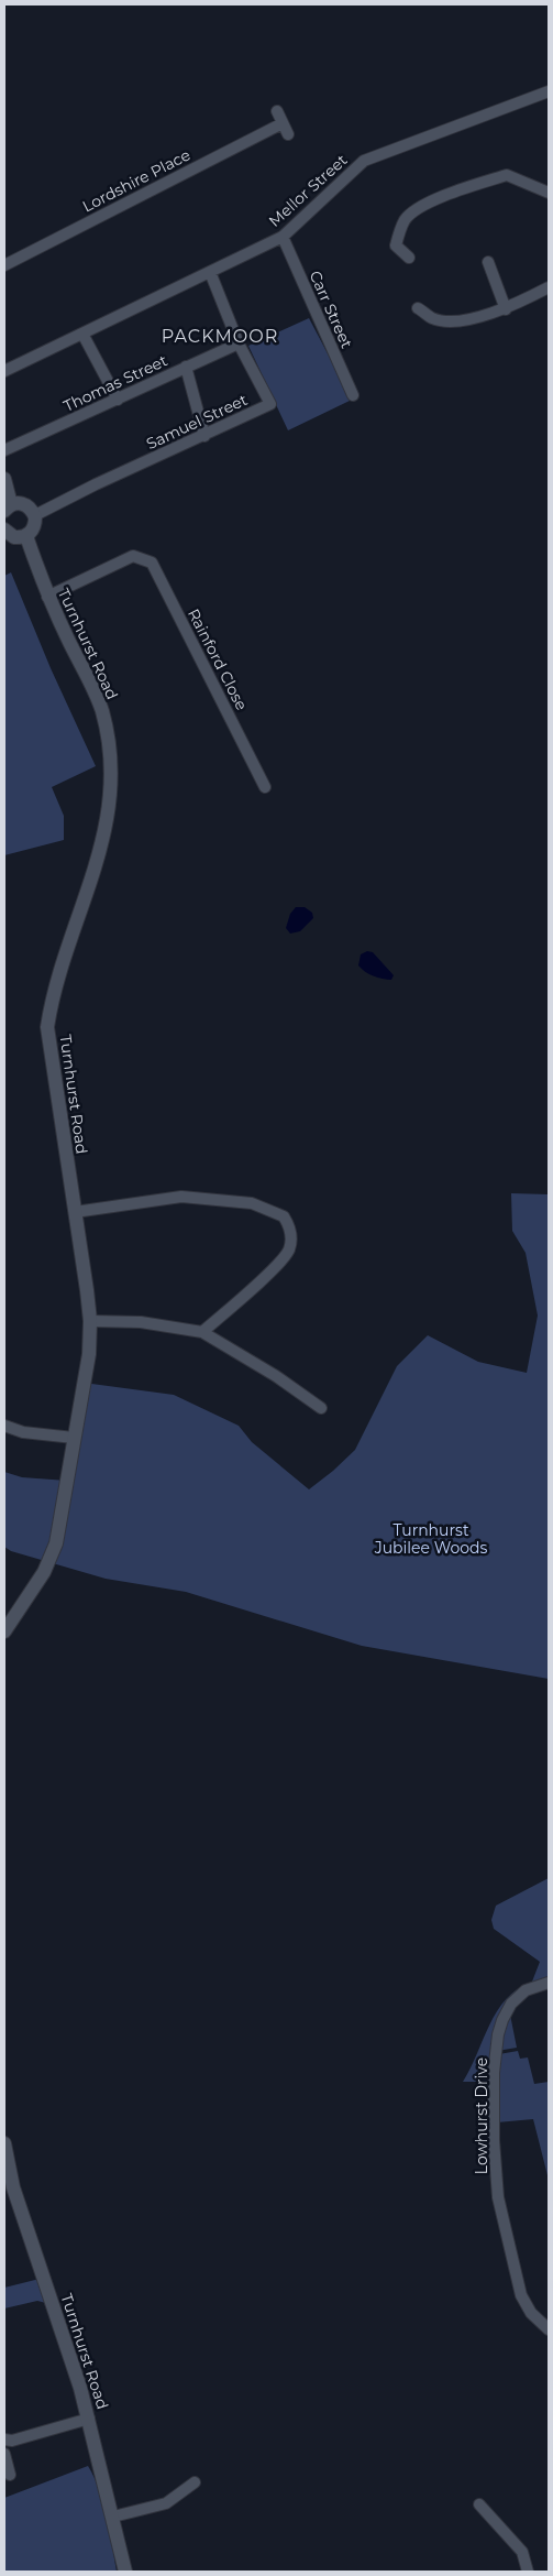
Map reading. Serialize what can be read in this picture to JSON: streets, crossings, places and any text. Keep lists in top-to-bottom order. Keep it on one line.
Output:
{"streets":{"street":["Lordshire Place","Mellor Street","Carr Street","Thomas Street","Samuel Street","Turnhurst Road","Rainford Close","Lowhurst Drive"]},"crossings":[["Mellor Street","Carr Street"],["Mellor Street","Samuel Street"],["Thomas Street","Samuel Street"],["Turnhurst Road","Rainford Close"]],"districts":["PACKMOOR"],"parks":["Turnhurst Jubilee Woods"]}
